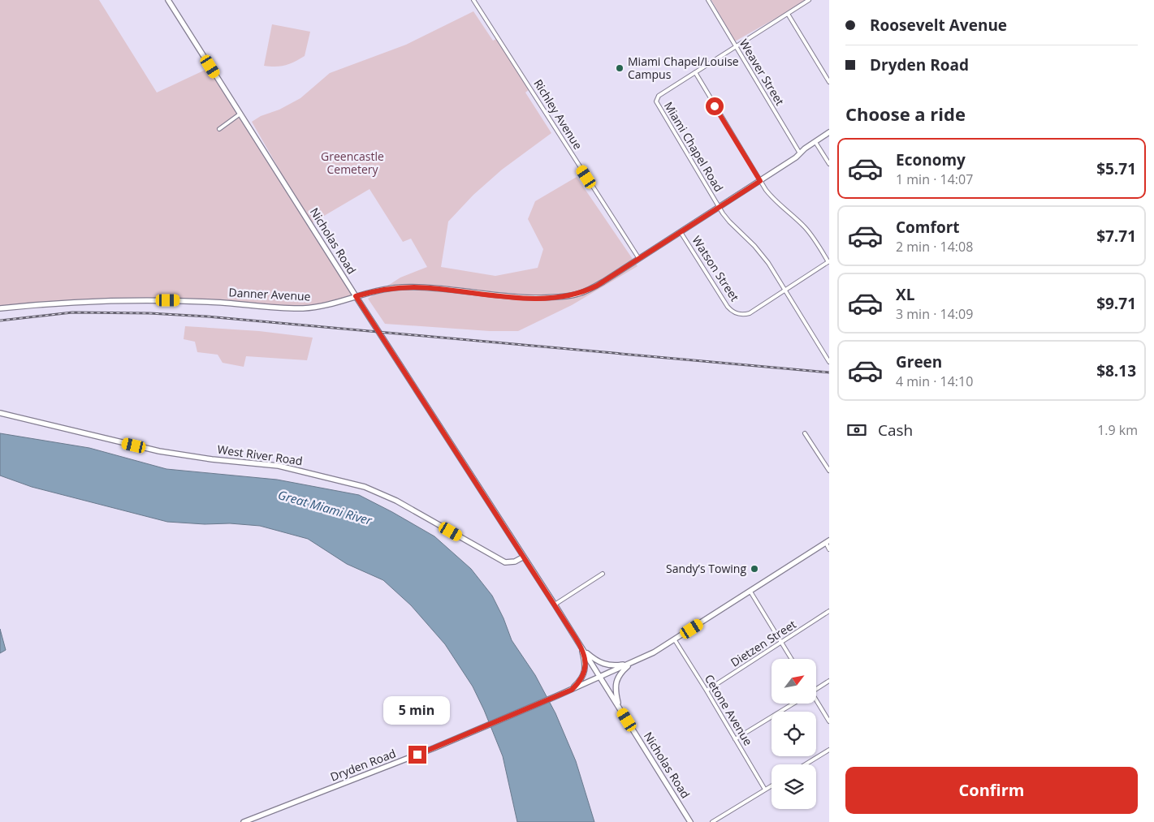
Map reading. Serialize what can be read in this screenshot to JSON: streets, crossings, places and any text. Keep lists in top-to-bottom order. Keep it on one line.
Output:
{"streets":{"street":["Weaver Street","Richley Avenue","Miami Chapel Road","Nicholas Road","Watson Street","Danner Avenue","West River Road","Dietzen Street","Cetone Avenue","Dryden Road"]},"crossings":[["Weaver Street","Danner Avenue"],["Richley Avenue","Danner Avenue"],["Miami Chapel Road","Watson Street"],["Miami Chapel Road","Danner Avenue"],["Nicholas Road","Danner Avenue"],["Nicholas Road","West River Road"],["Nicholas Road","Dryden Road"],["Watson Street","Danner Avenue"],["Dietzen Street","Cetone Avenue"],["Cetone Avenue","Dryden Road"]],"water":["Great Miami River"],"parks":["Greencastle Cemetery"],"places":["Miami Chapel/Louise Campus","Sandy’s Towing"],"north":"top right","page":{"banner":["Roosevelt Avenue","Dryden Road"],"heading":"Choose a ride","list":[{"name":"Economy","note":"1 min · 14:07","value":"$5.71"},{"name":"Comfort","note":"2 min · 14:08","value":"$7.71"},{"name":"XL","note":"3 min · 14:09","value":"$9.71"},{"name":"Green","note":"4 min · 14:10","value":"$8.13"}],"pay":["Cash","1.9 km"],"bubble":"5 min","buttons":"Confirm"}}
